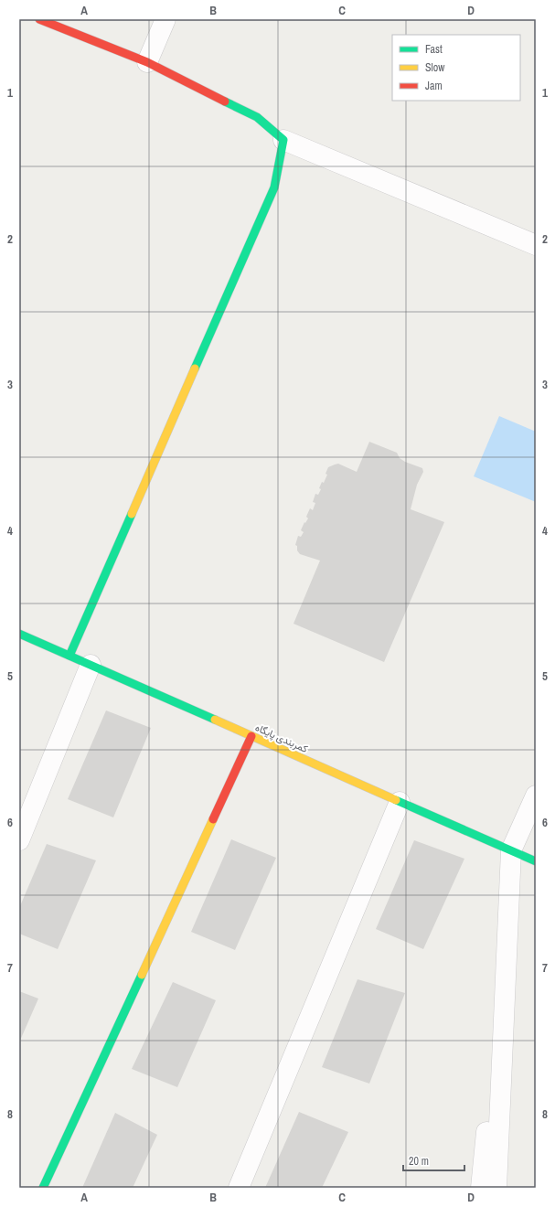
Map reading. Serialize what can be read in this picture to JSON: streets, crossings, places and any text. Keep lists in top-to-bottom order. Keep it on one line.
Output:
{"streets":{"street":["کمربندی پایگاه"]},"legend":["Fast","Slow","Jam"],"scale_bar":"20 m","grid":{"columns":["A","B","C","D"],"rows":["1","2","3","4","5","6","7","8"]}}
